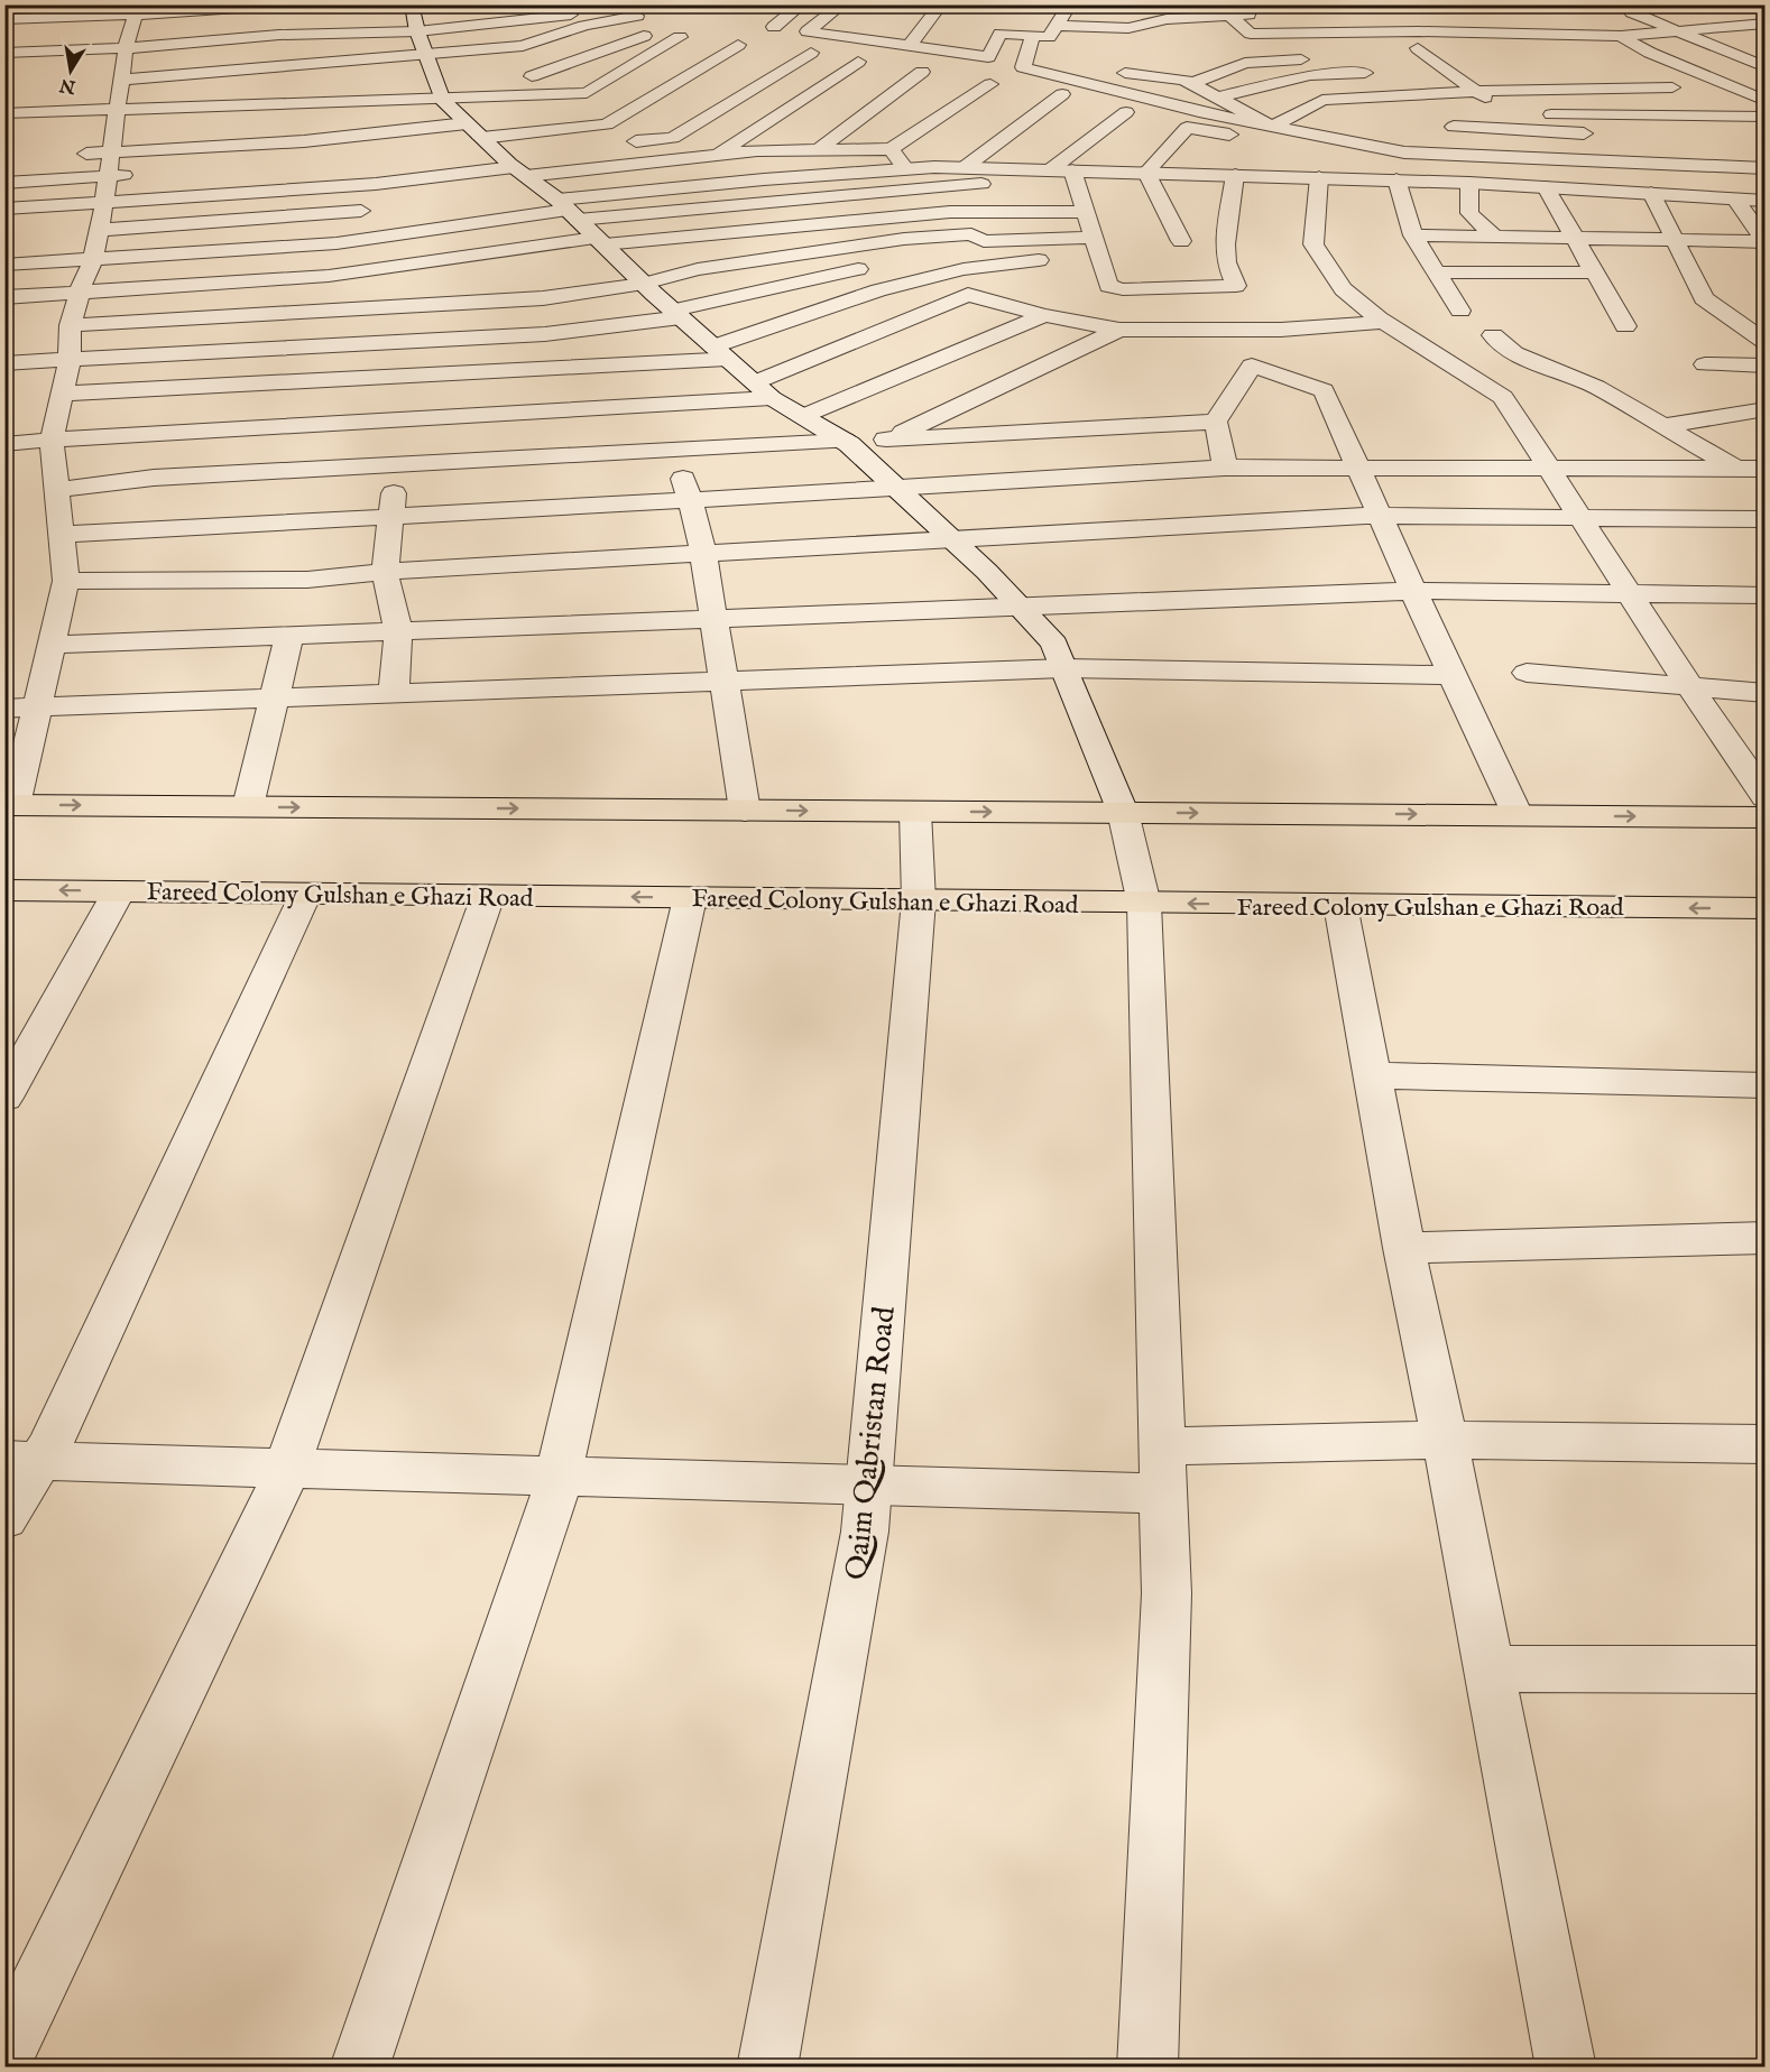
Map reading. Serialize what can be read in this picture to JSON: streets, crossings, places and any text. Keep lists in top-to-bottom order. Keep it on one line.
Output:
{"streets":{"main road":["Fareed Colony Gulshan e Ghazi Road"],"street":["Qaim Qabristan Road"]},"crossings":[["Fareed Colony Gulshan e Ghazi Road","Qaim Qabristan Road"]],"north":"bottom"}
